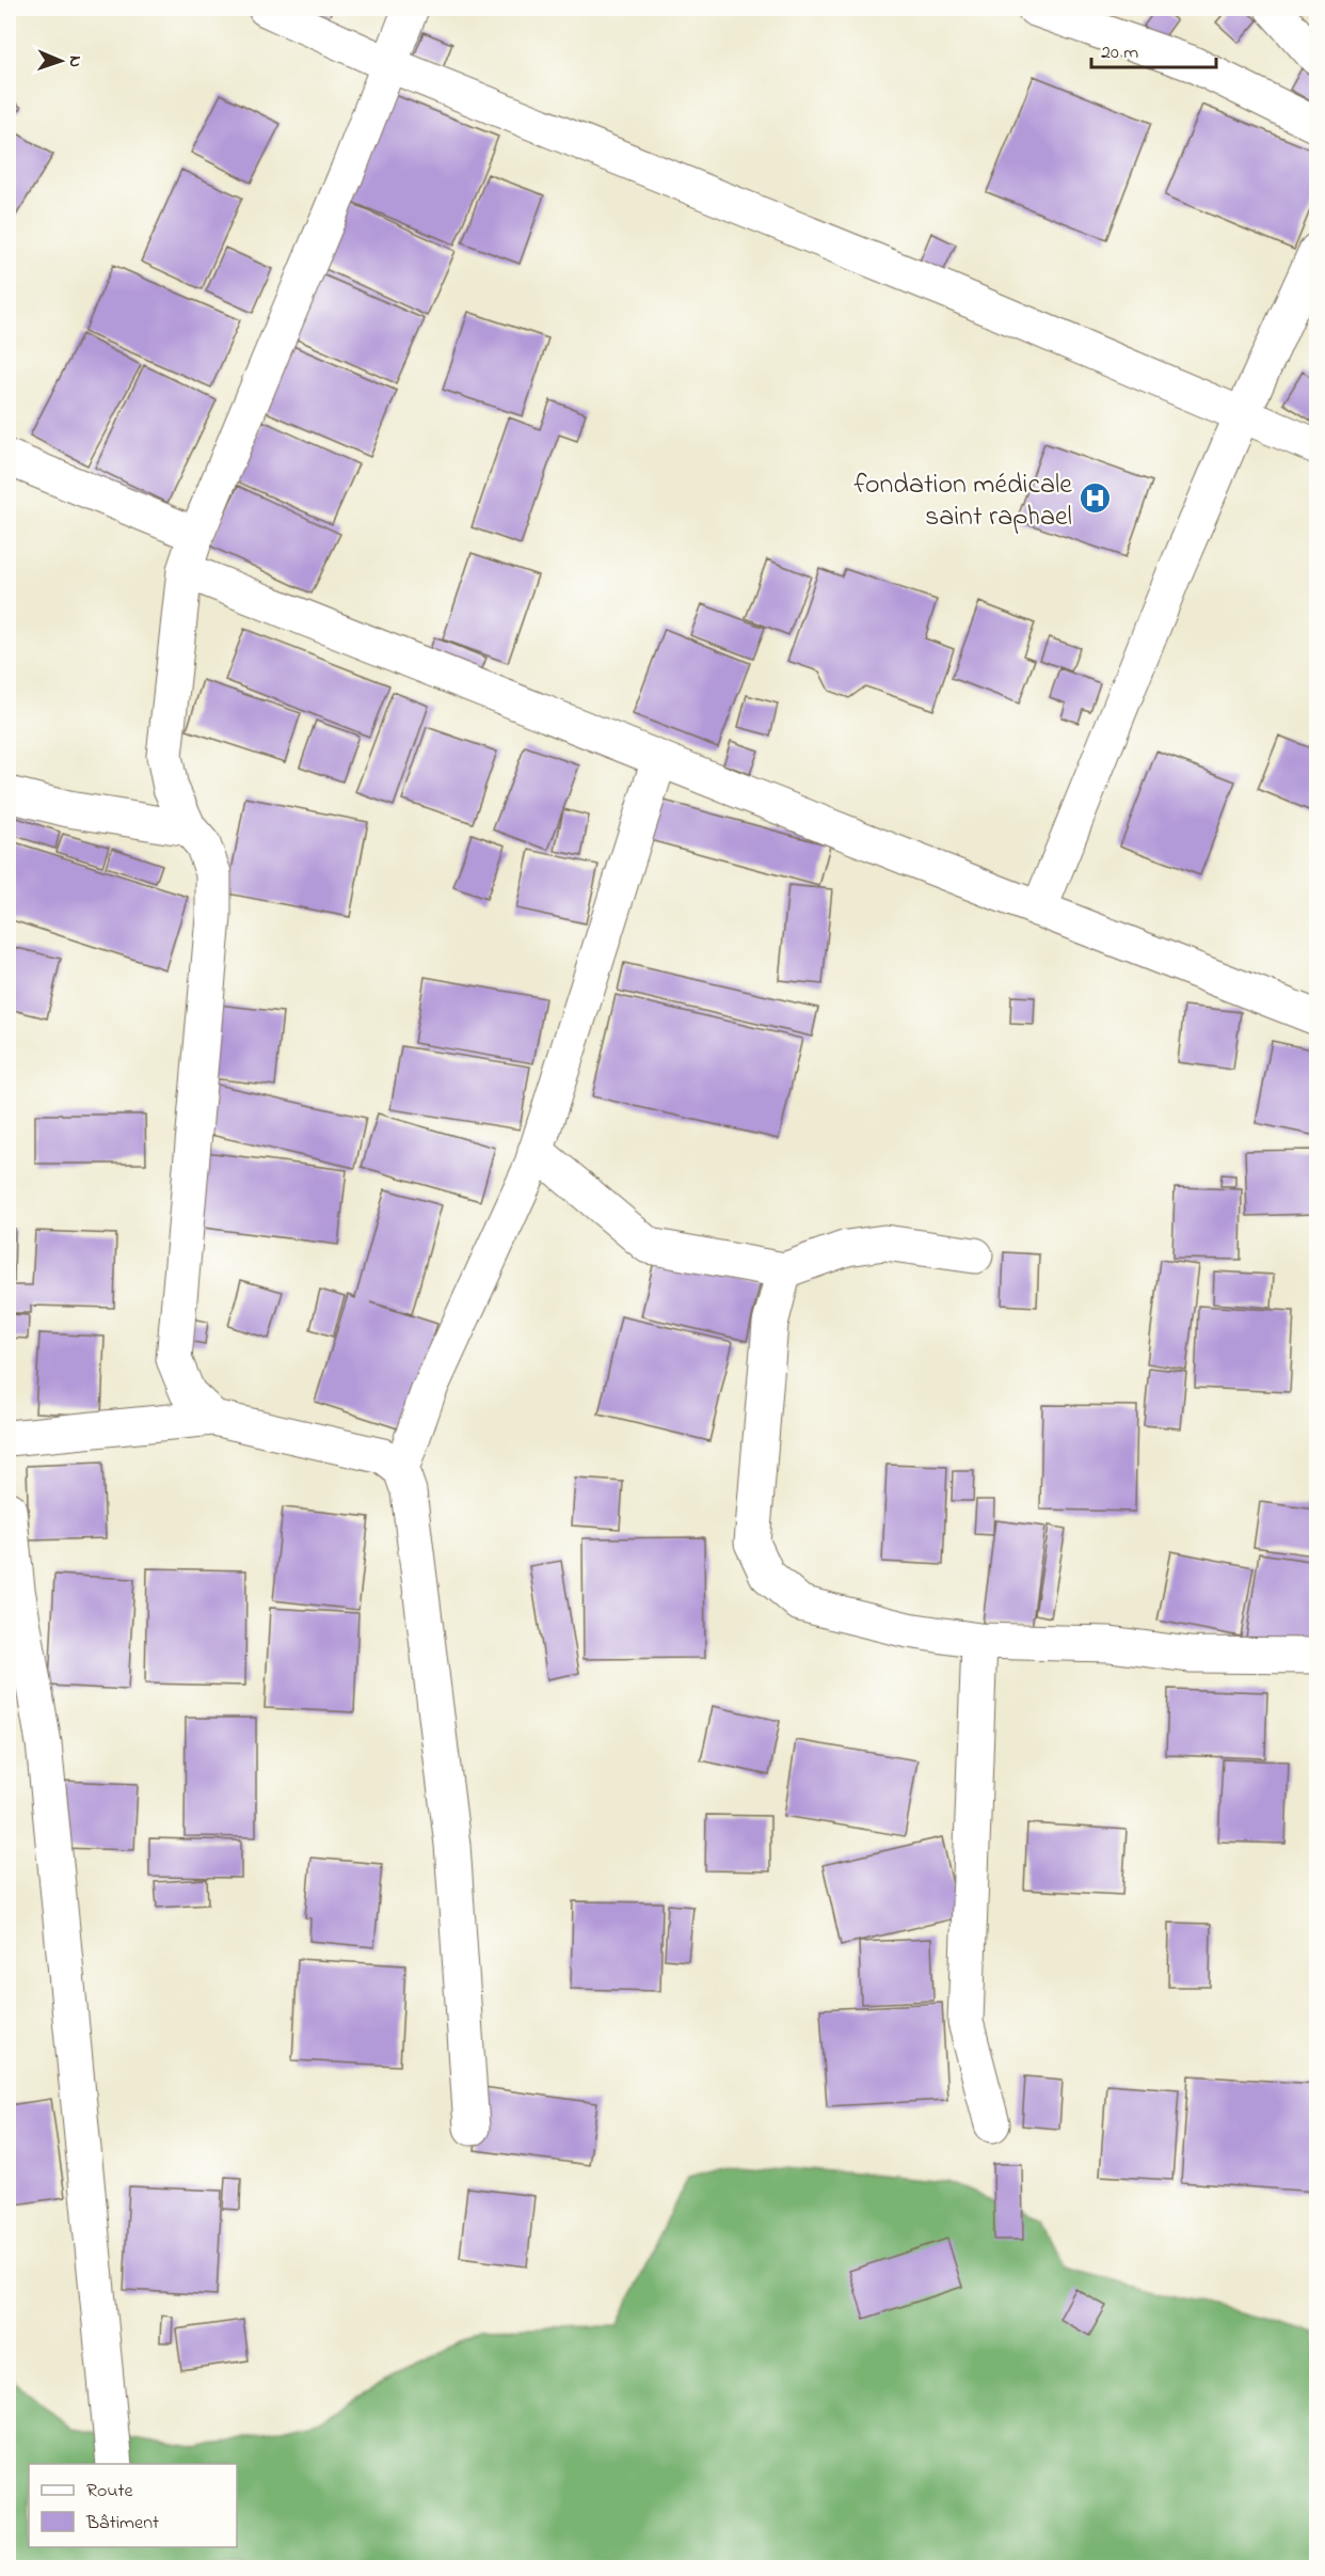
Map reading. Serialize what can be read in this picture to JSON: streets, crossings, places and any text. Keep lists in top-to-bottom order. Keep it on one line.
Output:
{"places":{"hospital":["fondation médicale saint raphael"]},"legend":["Route","Bâtiment"],"scale_bar":"20 m","north":"right"}
